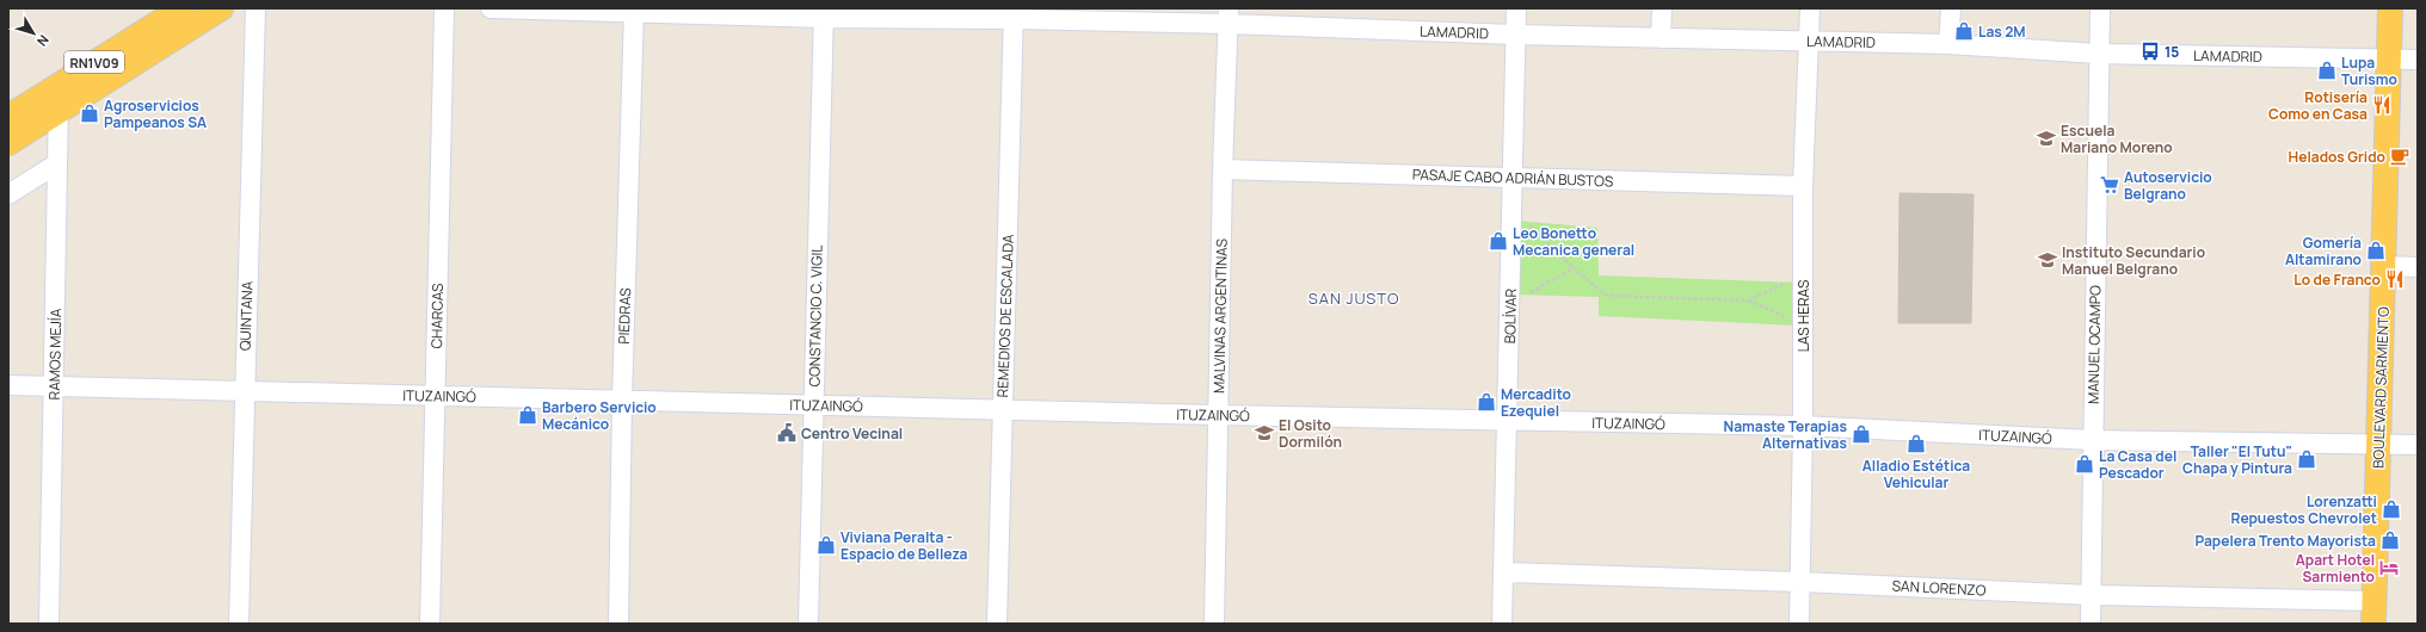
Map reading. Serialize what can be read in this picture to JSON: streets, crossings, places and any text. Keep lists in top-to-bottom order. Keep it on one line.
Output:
{"streets":{"main road":["RN1V09","BOULEVARD SARMIENTO"],"street":["LAMADRID","PASAJE CABO ADRIÁN BUSTOS","QUINTANA","CHARCAS","PIEDRAS","CONSTANCIO C. VIGIL","REMEDIOS DE ESCALADA","MALVINAS ARGENTINAS","BOLÍVAR","LAS HERAS","MANUEL OCAMPO","RAMOS MEJÍA","ITUZAINGÓ","SAN LORENZO"]},"crossings":[["LAMADRID","PIEDRAS"],["LAMADRID","CONSTANCIO C. VIGIL"],["LAMADRID","REMEDIOS DE ESCALADA"],["LAMADRID","MALVINAS ARGENTINAS"],["LAMADRID","BOLÍVAR"],["LAMADRID","LAS HERAS"],["LAMADRID","MANUEL OCAMPO"],["LAMADRID","BOULEVARD SARMIENTO"],["RN1V09","RAMOS MEJÍA"],["PASAJE CABO ADRIÁN BUSTOS","MALVINAS ARGENTINAS"],["PASAJE CABO ADRIÁN BUSTOS","BOLÍVAR"],["PASAJE CABO ADRIÁN BUSTOS","LAS HERAS"],["QUINTANA","ITUZAINGÓ"],["CHARCAS","ITUZAINGÓ"],["PIEDRAS","ITUZAINGÓ"],["CONSTANCIO C. VIGIL","ITUZAINGÓ"],["REMEDIOS DE ESCALADA","ITUZAINGÓ"],["MALVINAS ARGENTINAS","ITUZAINGÓ"],["BOLÍVAR","ITUZAINGÓ"],["BOLÍVAR","SAN LORENZO"],["LAS HERAS","ITUZAINGÓ"],["LAS HERAS","SAN LORENZO"],["MANUEL OCAMPO","ITUZAINGÓ"],["MANUEL OCAMPO","SAN LORENZO"],["RAMOS MEJÍA","ITUZAINGÓ"],["BOULEVARD SARMIENTO","ITUZAINGÓ"],["BOULEVARD SARMIENTO","SAN LORENZO"]],"districts":["SAN JUSTO"],"places":{"shop":["Las 2M","Lupa Turismo","Agroservicios Pampeanos SA","Leo Bonetto Mecanica general","Gomería Altamirano","Mercadito Ezequiel","Barbero Servicio Mecánico","Namaste Terapias Alternativas","Alladio Estética Vehicular","Taller \"El Tutu\" Chapa y Pintura","La Casa del Pescador","Lorenzatti Repuestos Chevrolet","Papelera Trento Mayorista","Viviana Peralta - Espacio de Belleza"],"bus stop":["15"],"restaurant":["Rotisería Como en Casa","Lo de Franco"],"school or university":["Escuela Mariano Moreno","Instituto Secundario Manuel Belgrano","El Osito Dormilón"],"cafe":["Helados Grido"],"supermarket":["Autoservicio Belgrano"],"public building":["Centro Vecinal"],"hotel":["Apart Hotel Sarmiento"]},"north":"bottom right"}
